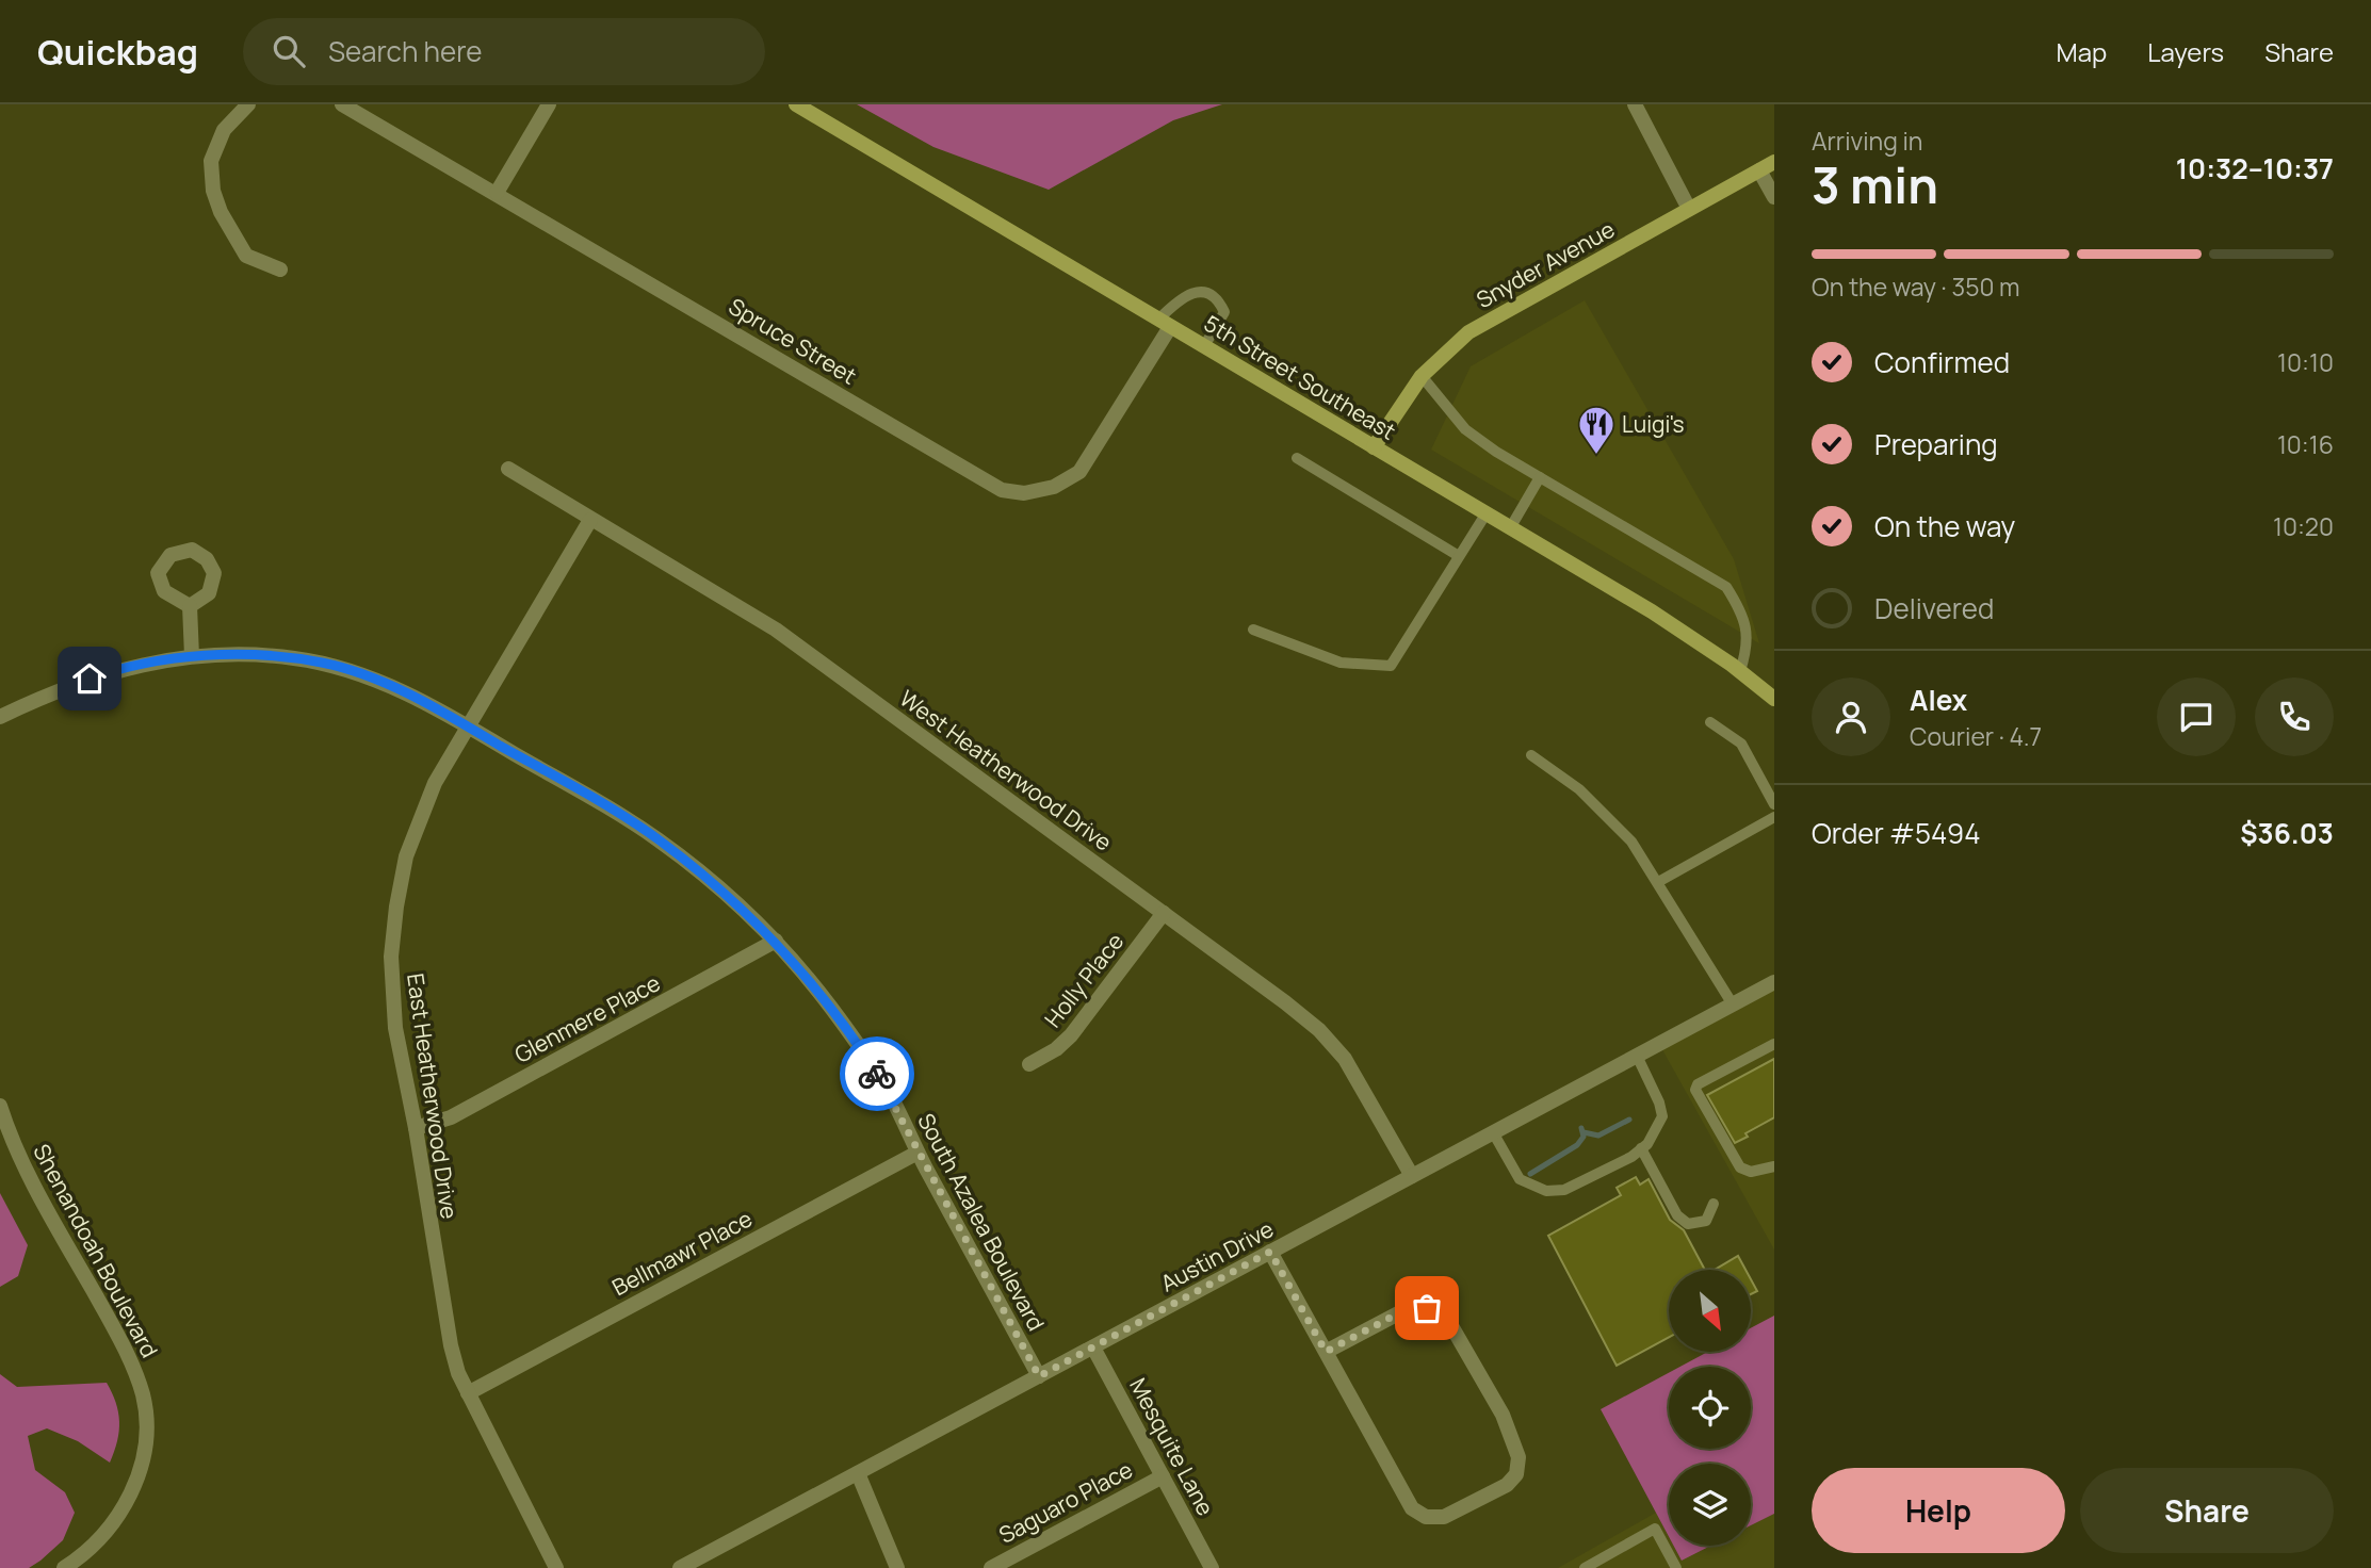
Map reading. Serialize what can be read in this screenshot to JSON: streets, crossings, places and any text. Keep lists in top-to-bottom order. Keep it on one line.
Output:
{"streets":{"main road":["Snyder Avenue","5th Street Southeast"],"street":["Spruce Street","West Heatherwood Drive","Holly Place","Glenmere Place","East Heatherwood Drive","South Azalea Boulevard","Shenandoah Boulevard","Bellmawr Place","Austin Drive","Mesquite Lane","Saguaro Place"]},"crossings":[["Snyder Avenue","5th Street Southeast"],["Spruce Street","5th Street Southeast"],["West Heatherwood Drive","Holly Place"],["West Heatherwood Drive","East Heatherwood Drive"],["West Heatherwood Drive","Austin Drive"],["Glenmere Place","East Heatherwood Drive"],["Glenmere Place","South Azalea Boulevard"],["East Heatherwood Drive","South Azalea Boulevard"],["East Heatherwood Drive","Bellmawr Place"],["South Azalea Boulevard","Bellmawr Place"],["South Azalea Boulevard","Austin Drive"],["Austin Drive","Mesquite Lane"],["Mesquite Lane","Saguaro Place"]],"places":{"restaurant":["Luigi's"]},"north":"bottom right","page":{"header":"Quickbag","search":"Search here","nav":["Map","Layers","Share"],"heading":["3 min","Arriving in","10:32–10:37"],"panel":["Alex","Courier · 4.7","Order #5494","$36.03"],"bar":"On the way · 350 m","list":[["Confirmed","10:10"],["Preparing","10:16"],["On the way","10:20"],"Delivered"],"buttons":["Help","Share"]}}
